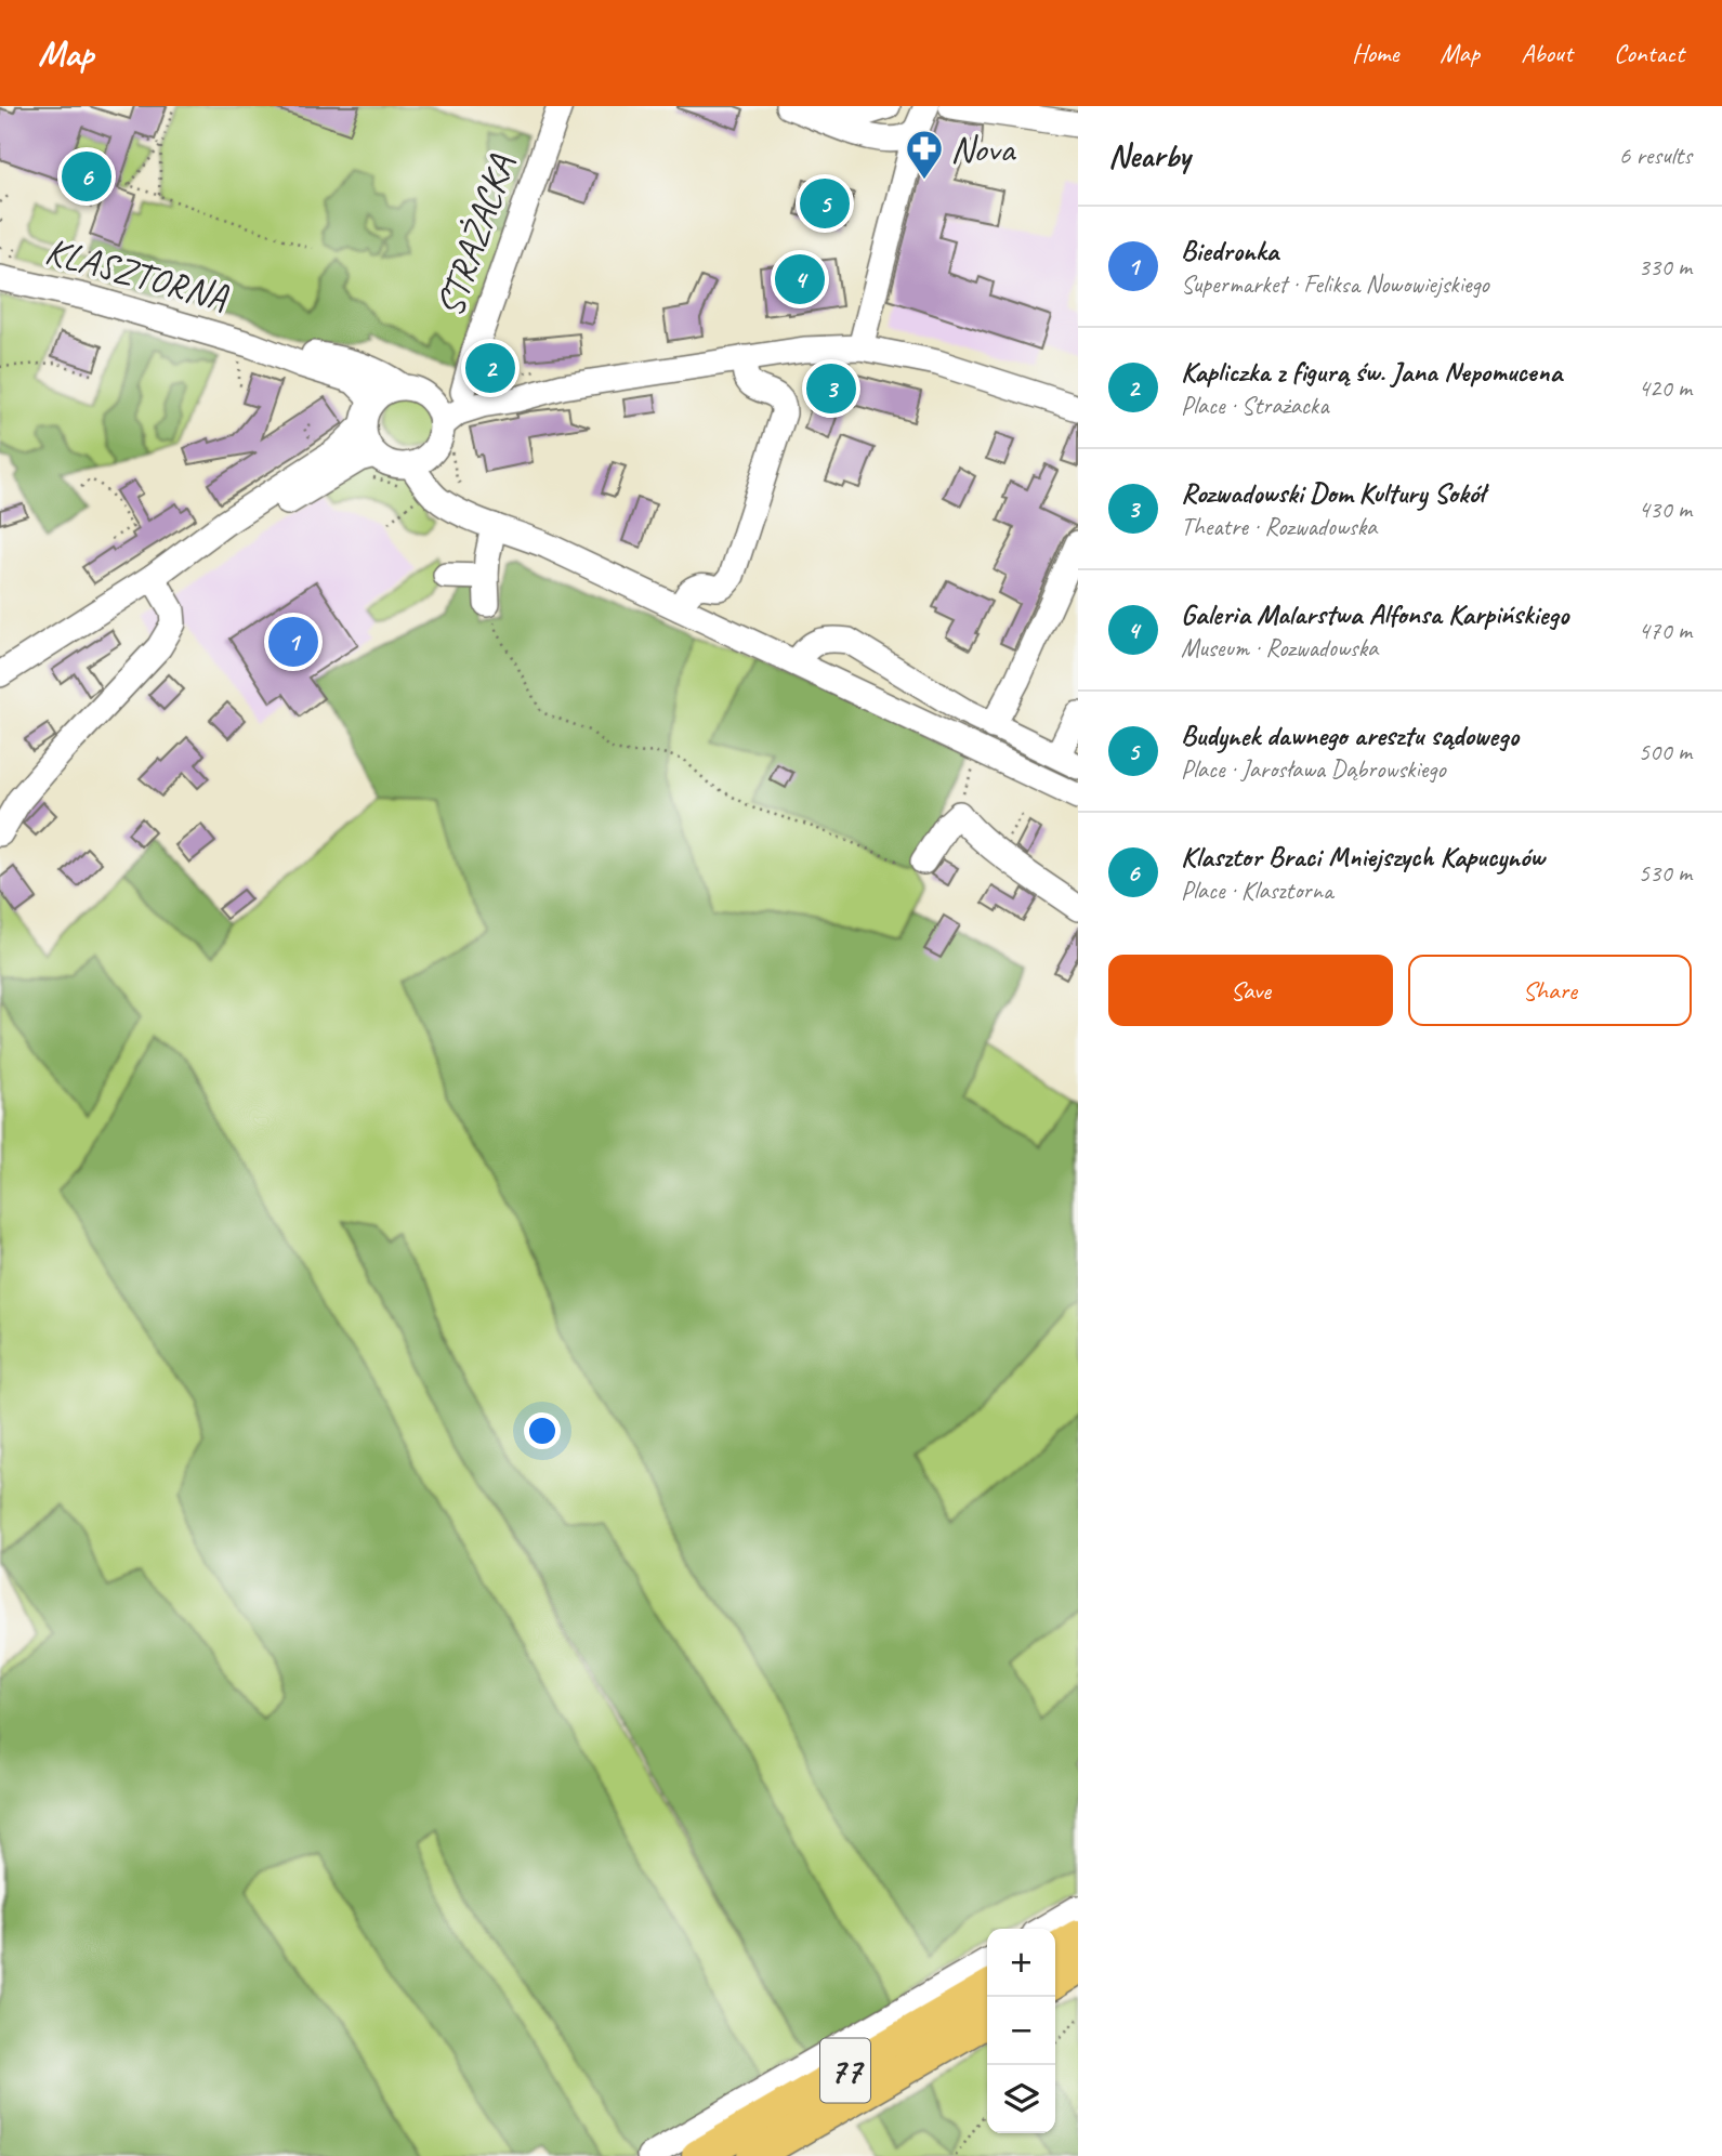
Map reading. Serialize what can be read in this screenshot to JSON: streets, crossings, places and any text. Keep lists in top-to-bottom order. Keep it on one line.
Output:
{"streets":{"main road":["77"],"street":["STRAŻACKA","KLASZTORNA"]},"places":{"pharmacy":["Nova"]},"page":{"header":"Map","nav":["Home","Map","About","Contact"],"heading":["Nearby","6 results"],"pins":["6","5","4","2","3","1"],"list":[{"mark":"1","name":"Biedronka","note":"Supermarket · Feliksa Nowowiejskiego","value":"330 m"},{"mark":"2","name":"Kapliczka z figurą św. Jana Nepomucena","note":"Place · Strażacka","value":"420 m"},{"mark":"3","name":"Rozwadowski Dom Kultury Sokół","note":"Theatre · Rozwadowska","value":"430 m"},{"mark":"4","name":"Galeria Malarstwa Alfonsa Karpińskiego","note":"Museum · Rozwadowska","value":"470 m"},{"mark":"5","name":"Budynek dawnego aresztu sądowego","note":"Place · Jarosława Dąbrowskiego","value":"500 m"},{"mark":"6","name":"Klasztor Braci Mniejszych Kapucynów","note":"Place · Klasztorna","value":"530 m"}],"buttons":["Save","Share"],"map_buttons":["+","−"]}}
